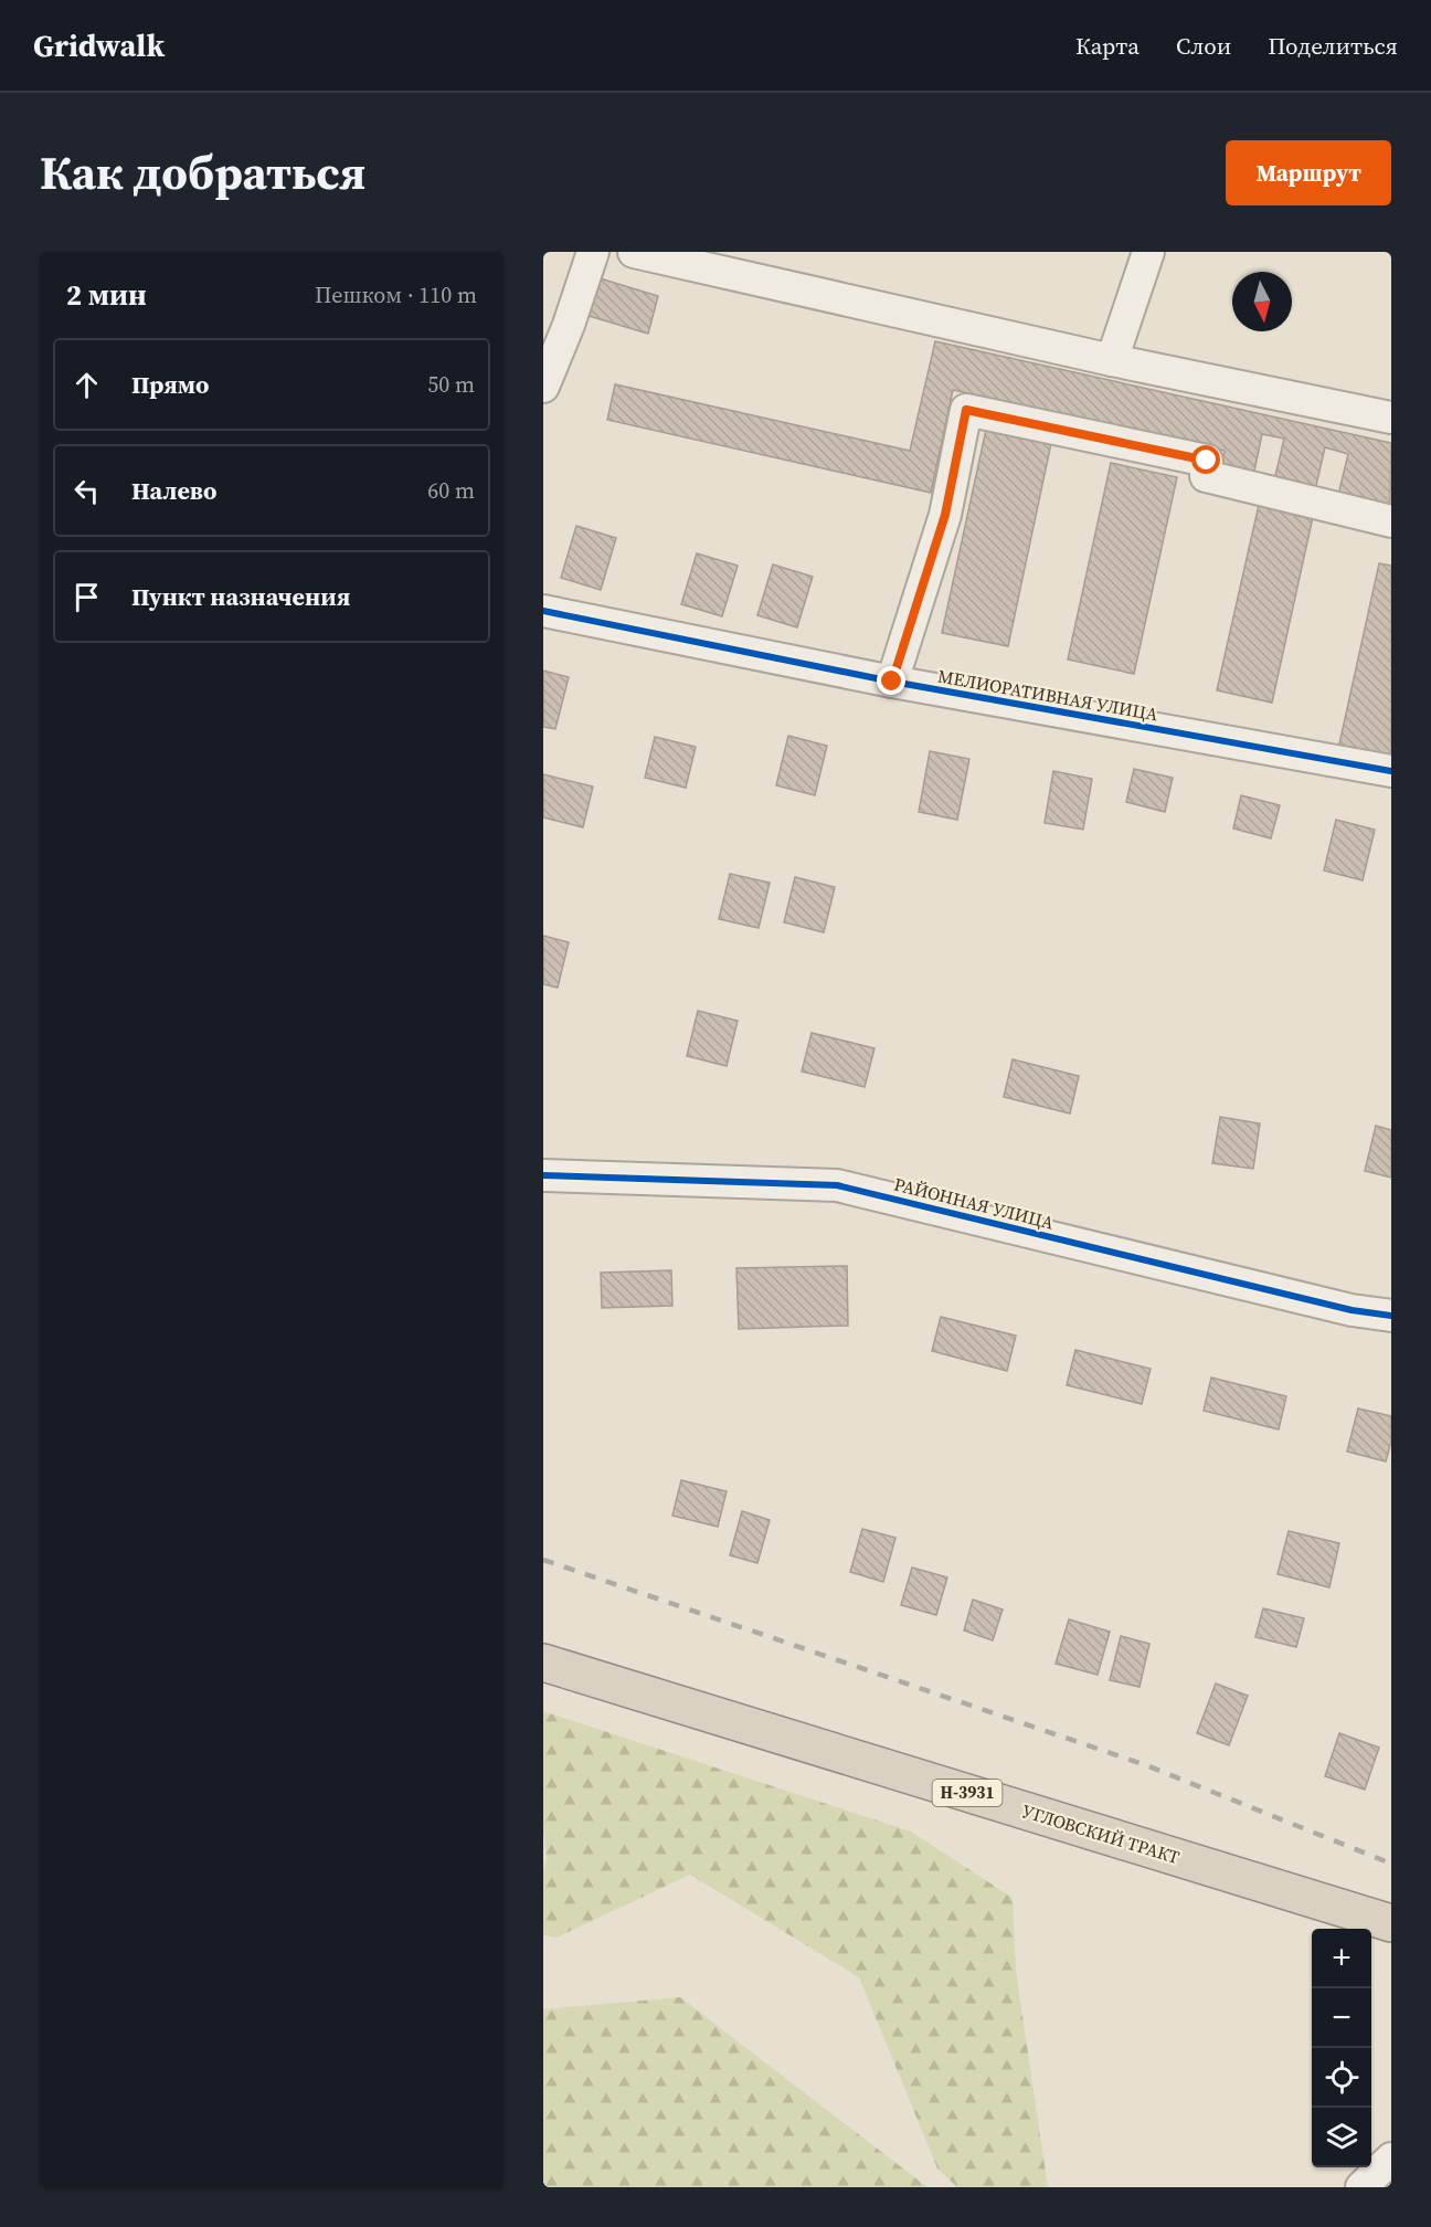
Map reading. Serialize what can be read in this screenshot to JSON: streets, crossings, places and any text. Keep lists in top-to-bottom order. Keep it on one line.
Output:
{"streets":{"highway":["Н-3931","УГЛОВСКИЙ ТРАКТ"],"street":["МЕЛИОРАТИВНАЯ УЛИЦА","РАЙОННАЯ УЛИЦА"]},"north":"bottom","page":{"header":"Gridwalk","nav":["Карта","Слои","Поделиться"],"title":"Как добраться","buttons":"Маршрут","heading":["2 мин","Пешком · 110 m"],"list":[["Прямо","50 m"],["Налево","60 m"],"Пункт назначения"],"map_buttons":["+","−"]}}
